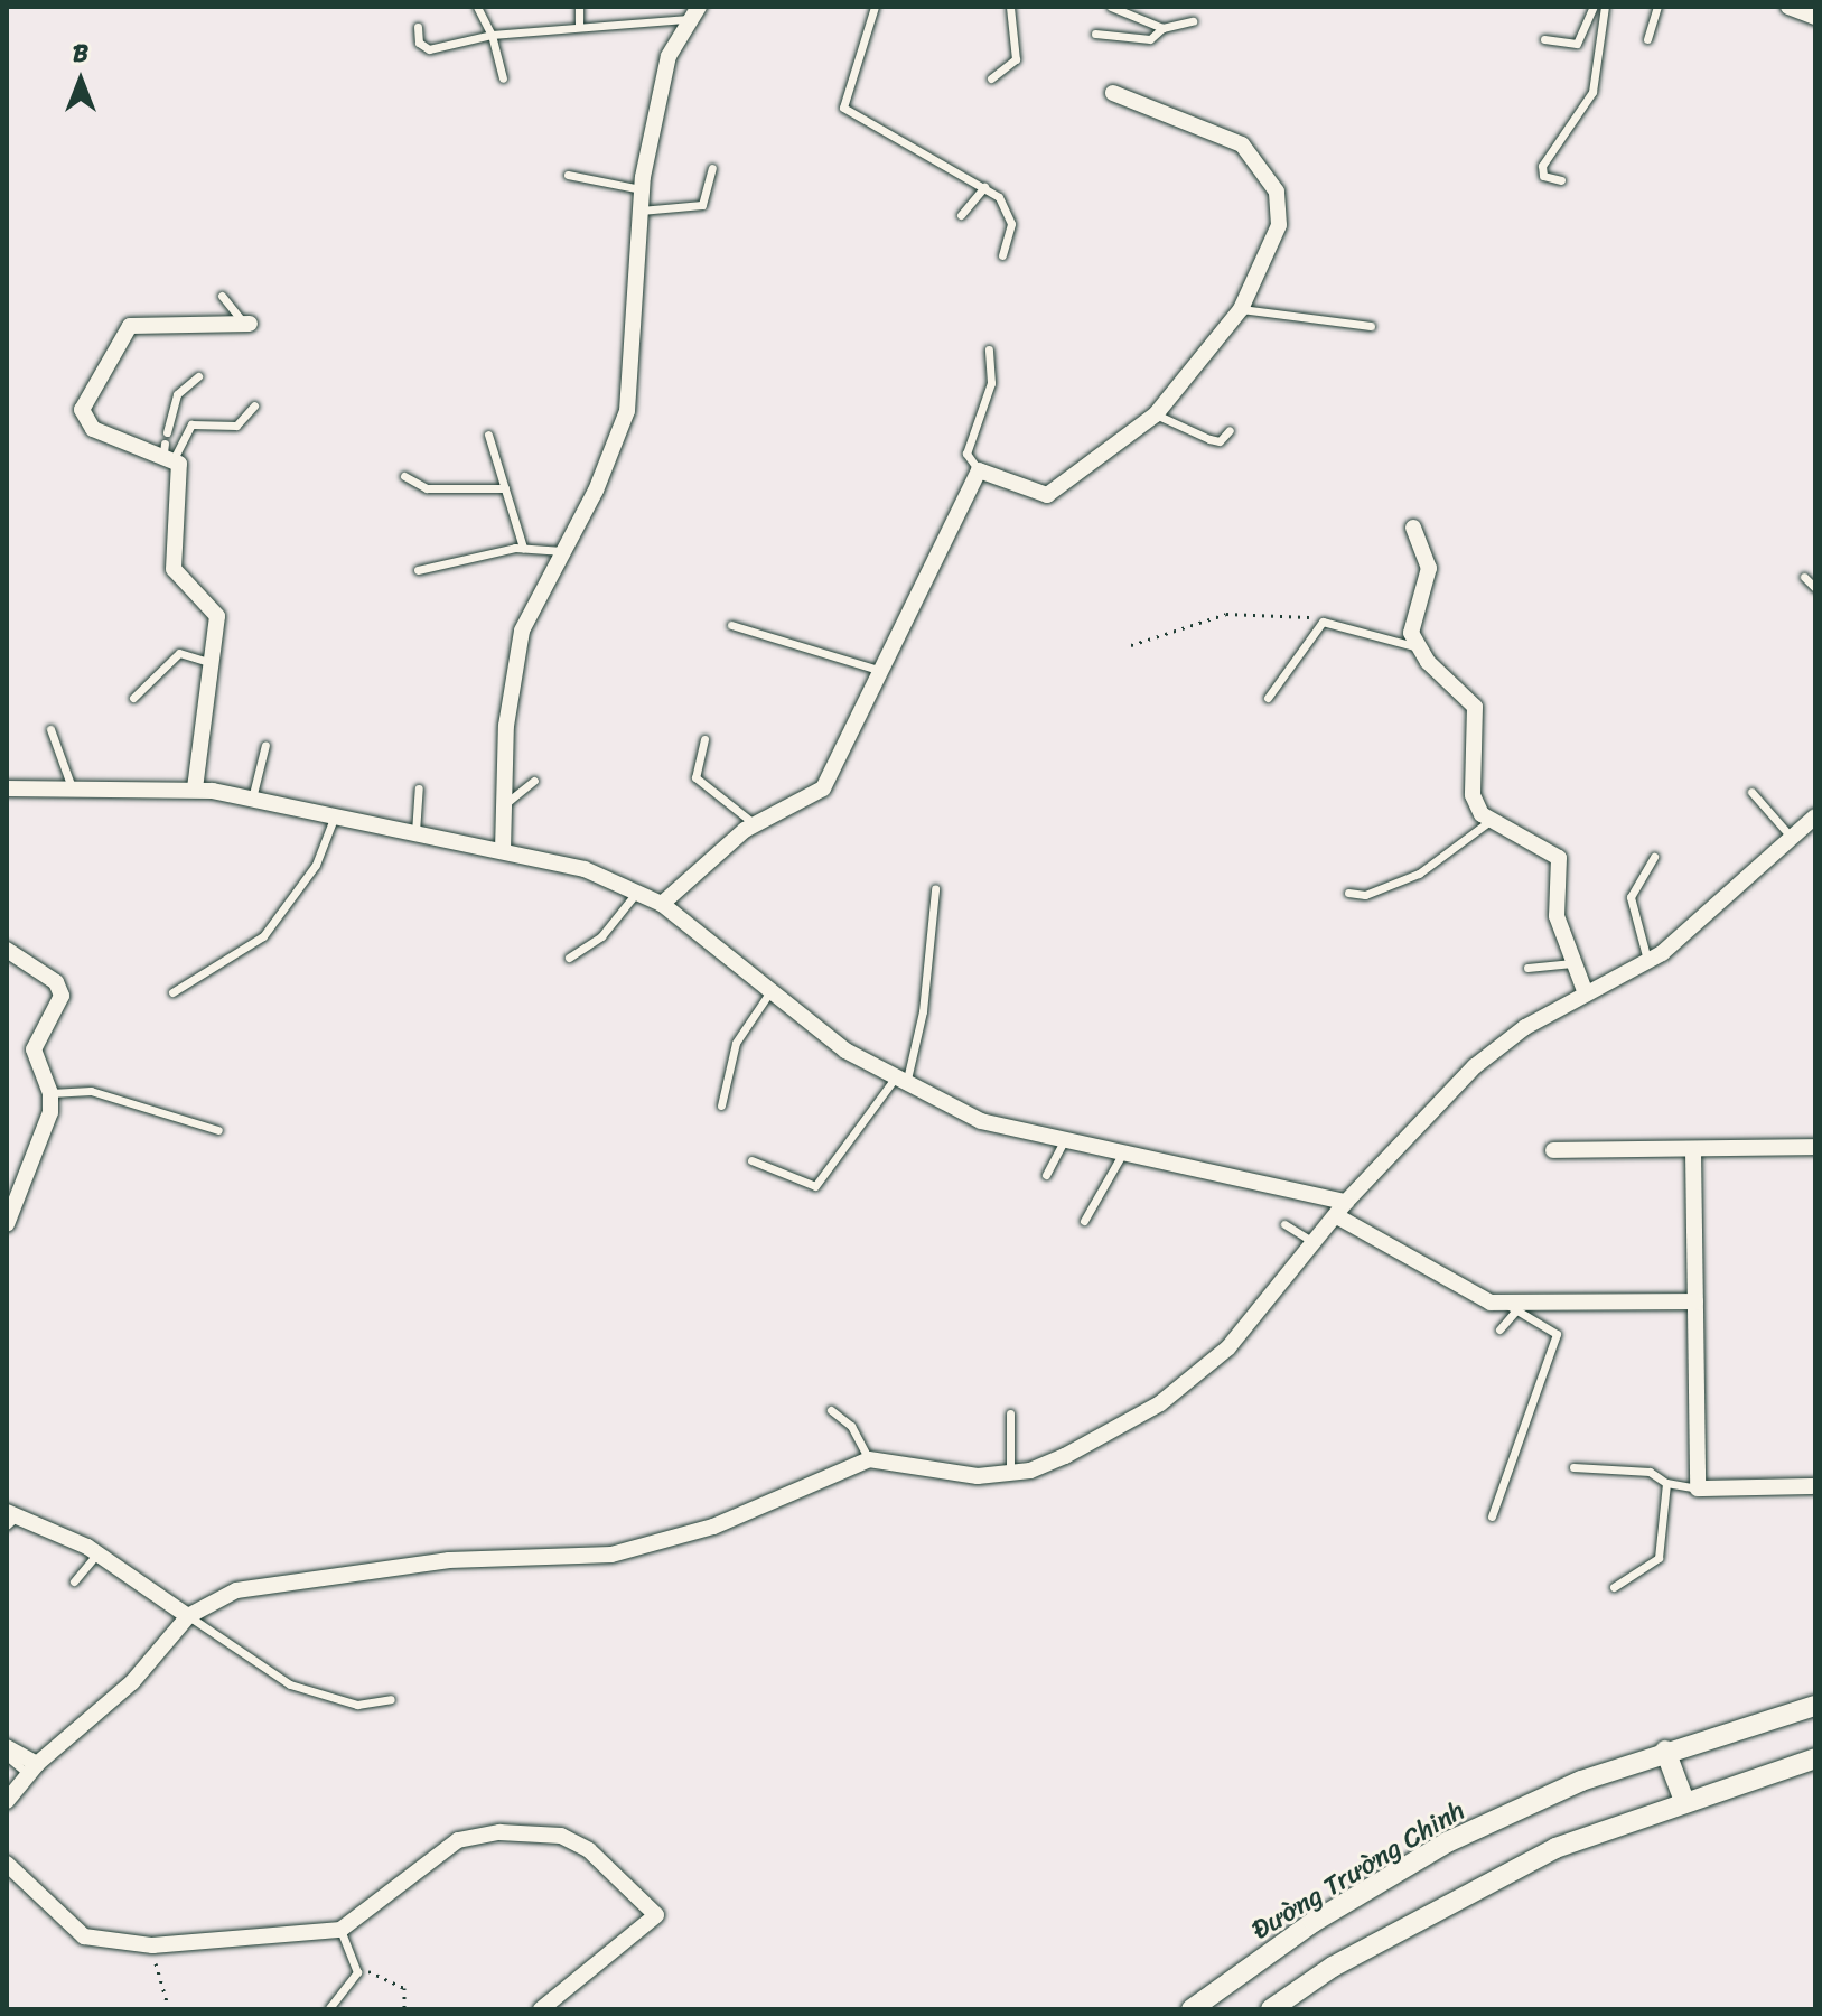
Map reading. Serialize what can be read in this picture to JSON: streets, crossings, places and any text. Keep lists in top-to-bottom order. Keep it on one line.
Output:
{"streets":{"main road":["Đường Trường Chinh"]},"north":"top"}
